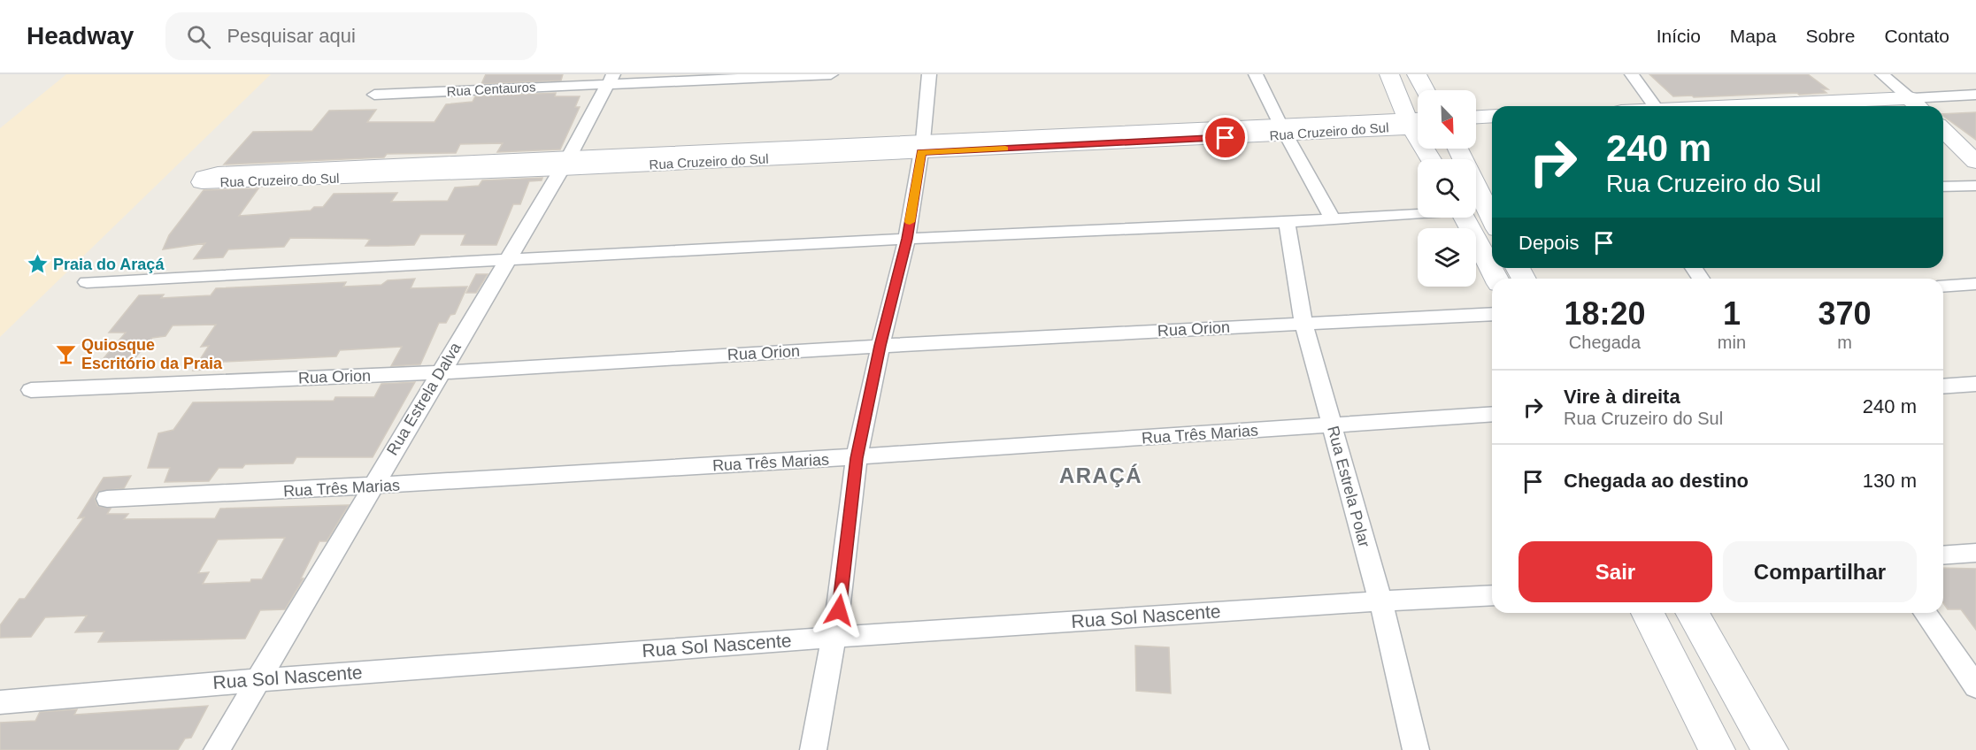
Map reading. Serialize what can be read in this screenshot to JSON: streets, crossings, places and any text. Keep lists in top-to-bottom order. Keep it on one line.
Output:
{"streets":{"street":["Rua Centauros","Rua Cruzeiro do Sul","Rua Orion","Rua Estrela Dalva","Rua Três Marias","Rua Estrela Polar","Rua Sol Nascente"]},"crossings":[["Rua Centauros","Rua Estrela Dalva"],["Rua Cruzeiro do Sul","Rua Estrela Dalva"],["Rua Orion","Rua Estrela Dalva"],["Rua Orion","Rua Estrela Polar"],["Rua Estrela Dalva","Rua Três Marias"],["Rua Estrela Dalva","Rua Sol Nascente"],["Rua Três Marias","Rua Estrela Polar"],["Rua Estrela Polar","Rua Sol Nascente"]],"districts":["ARAÇÁ"],"places":{"place":["Praia do Araçá"],"bar":["Quiosque Escritório da Praia"]},"north":"bottom right","page":{"header":"Headway","search":"Pesquisar aqui","nav":["Início","Mapa","Sobre","Contato"],"turn":["240 m","Rua Cruzeiro do Sul"],"then":"Depois","eta":["18:20","Chegada","1","min","370","m"],"list":[{"name":"Vire à direita","note":"Rua Cruzeiro do Sul","value":"240 m"},{"name":"Chegada ao destino","value":"130 m"}],"buttons":["Sair","Compartilhar"]}}
